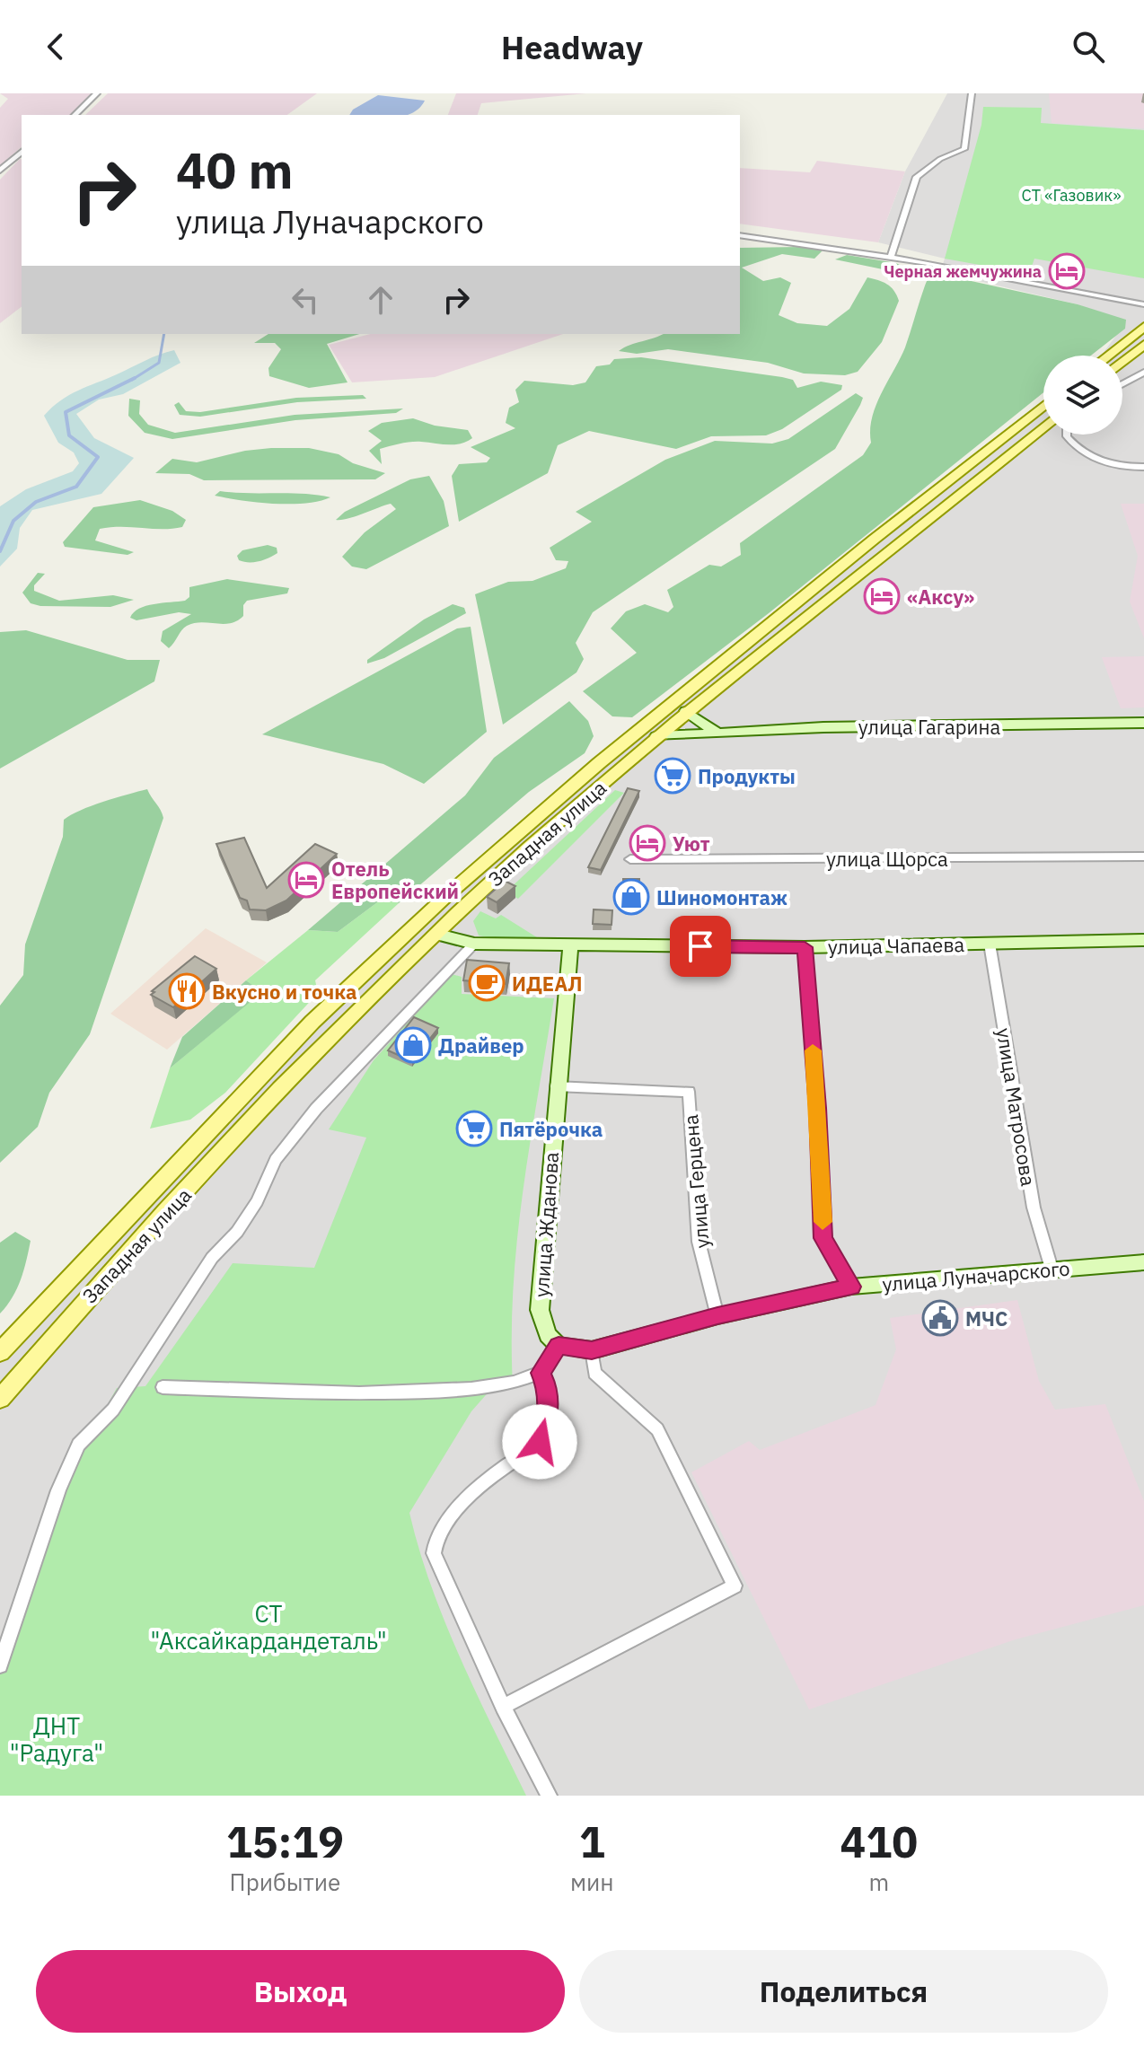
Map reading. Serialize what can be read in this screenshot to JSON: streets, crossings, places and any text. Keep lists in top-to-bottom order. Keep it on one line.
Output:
{"streets":{"main road":["улица Гагарина","Западная улица","улица Чапаева","улица Жданова","улица Луначарского"],"street":["улица Щорса","улица Матросова","улица Герцена"]},"crossings":[["улица Гагарина","Западная улица"],["Западная улица","улица Чапаева"],["улица Чапаева","улица Матросова"],["улица Чапаева","улица Жданова"],["улица Матросова","улица Луначарского"],["улица Герцена","улица Жданова"],["улица Герцена","улица Луначарского"],["улица Жданова","улица Луначарского"]],"parks":["СТ «Газовик»","СТ \"Аксайкардандеталь\"","ДНТ \"Радуга\""],"places":{"hotel":["Черная жемчужина","«Аксу»","Уют","Отель Европейский"],"supermarket":["Продукты","Пятёрочка"],"shop":["Шиномонтаж","Драйвер"],"cafe":["ИДЕАЛ"],"restaurant":["Вкусно и точка"],"public building":["МЧС"]},"page":{"header":"Headway","turn":["40 m","улица Луначарского"],"eta":["15:19","Прибытие","1","мин","410","m"],"buttons":["Выход","Поделиться"]}}
